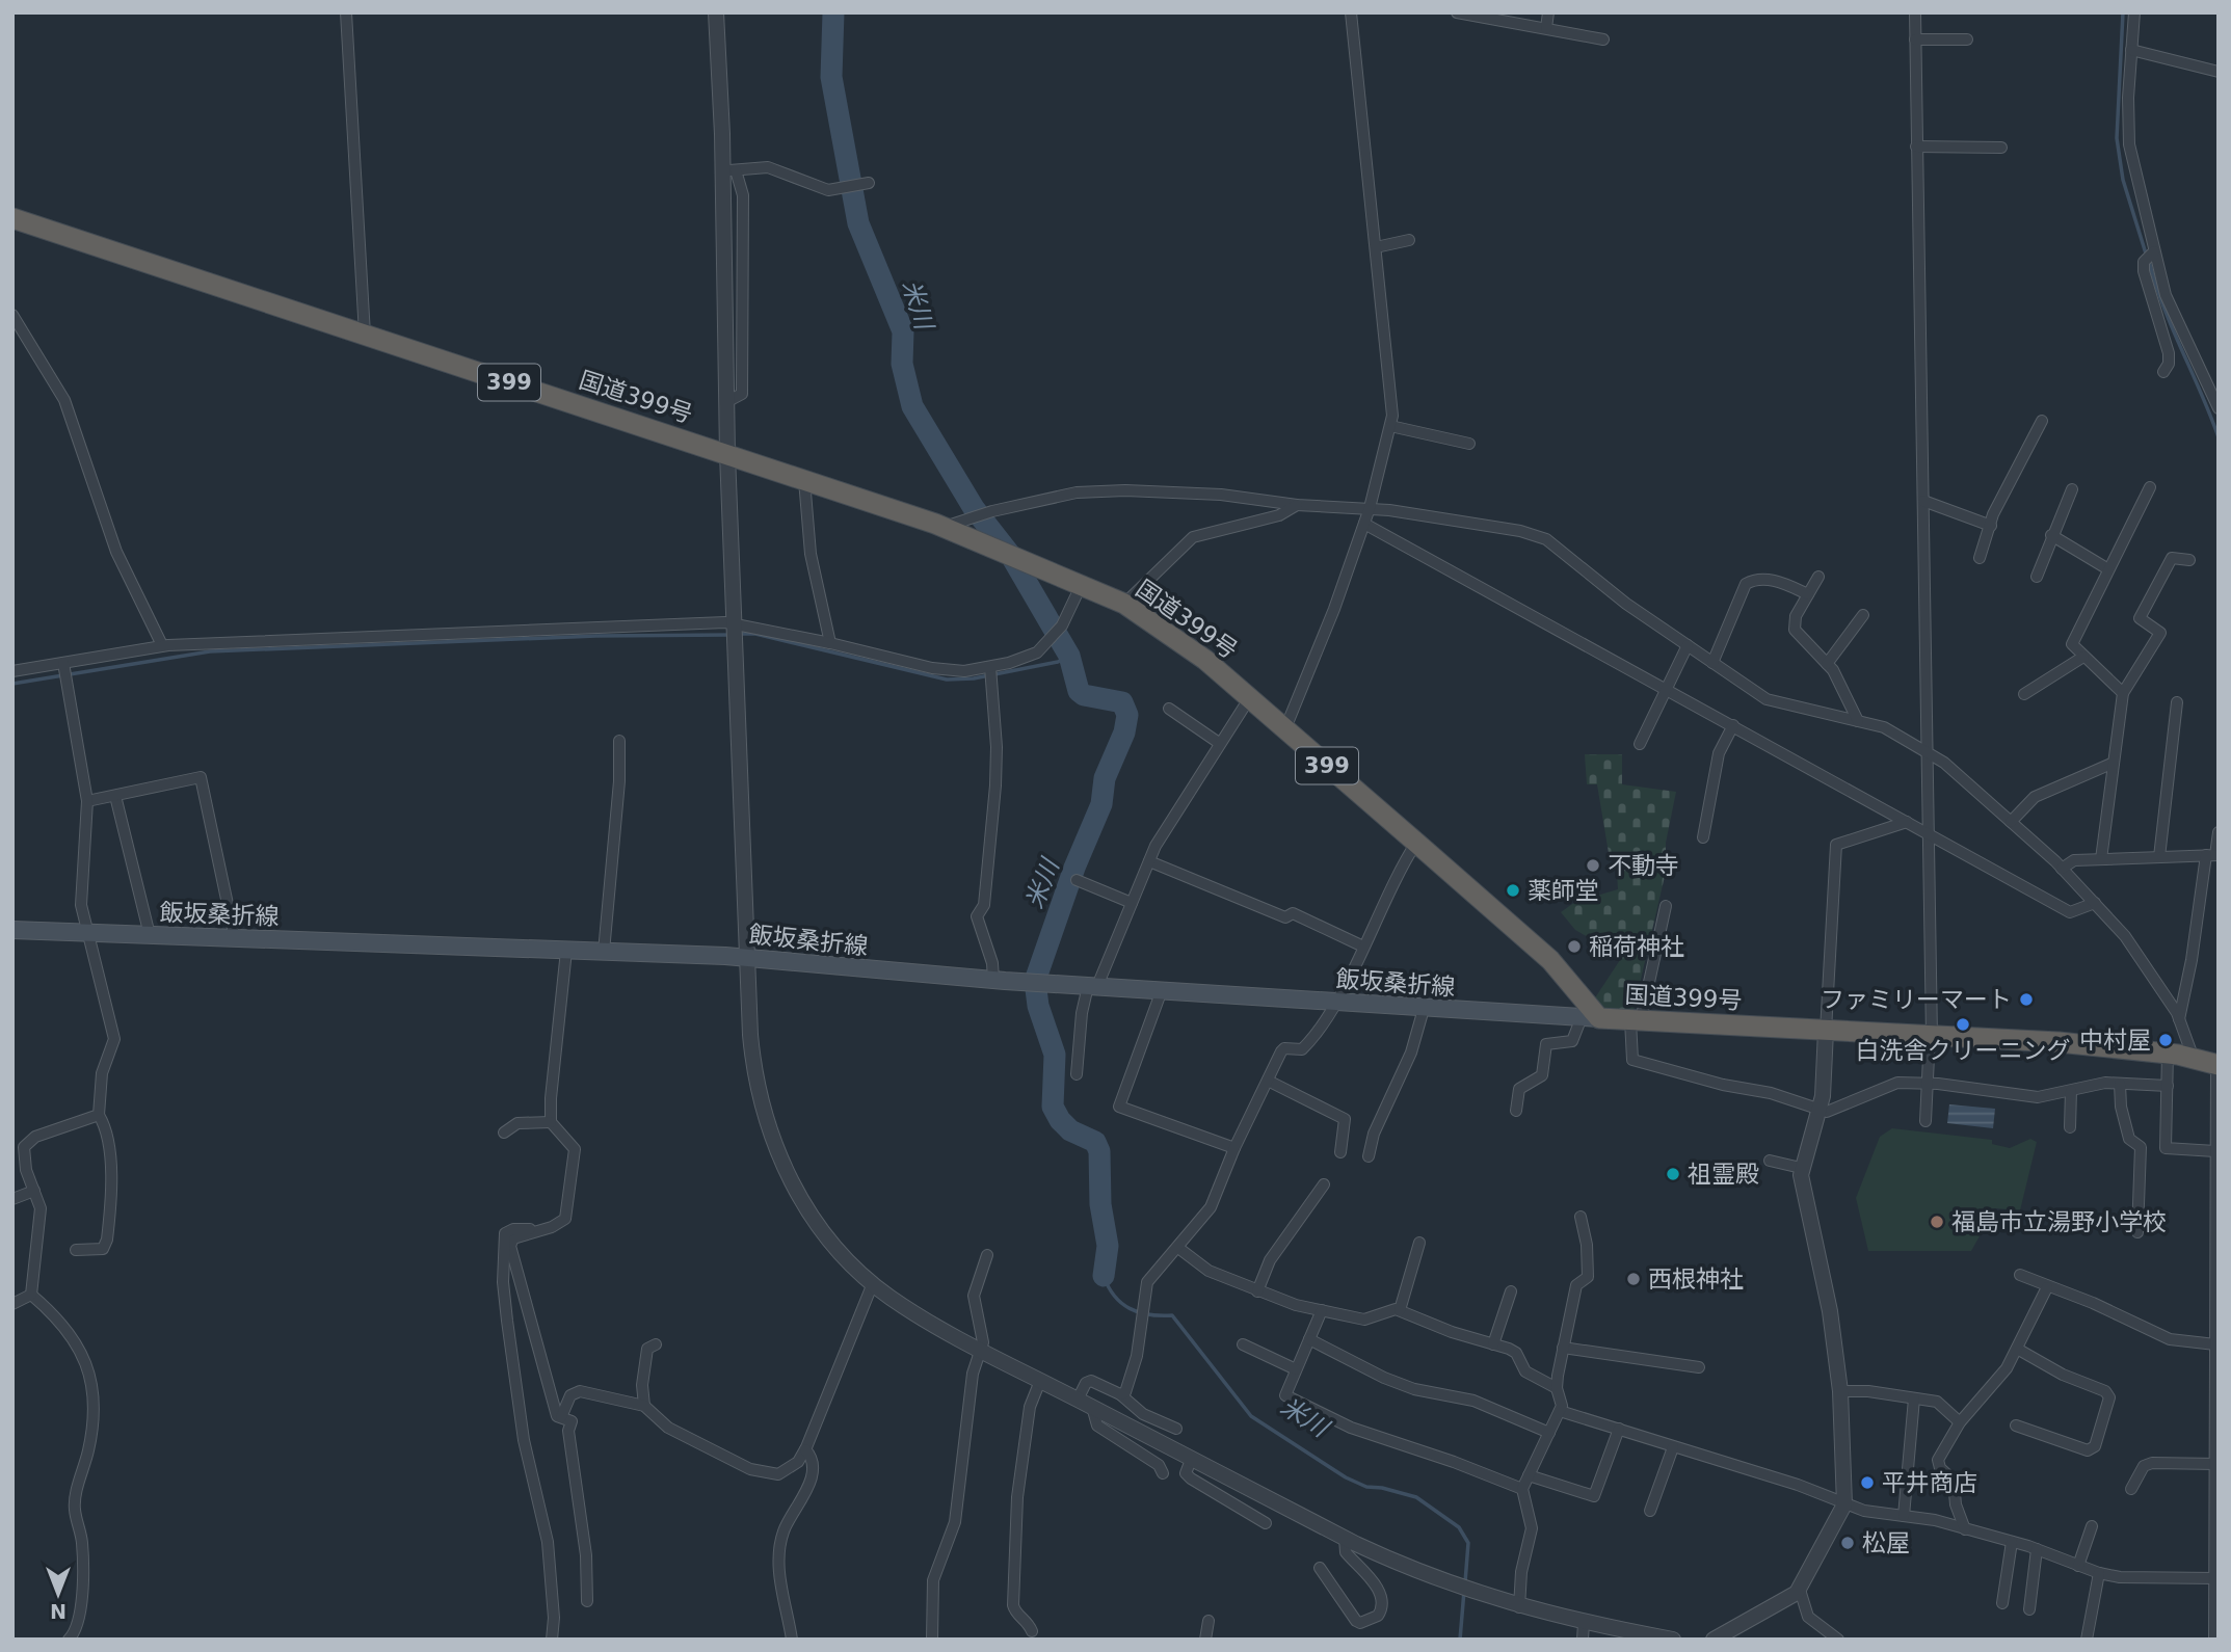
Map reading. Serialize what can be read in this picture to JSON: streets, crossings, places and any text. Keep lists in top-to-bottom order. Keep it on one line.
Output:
{"streets":{"highway":["399","国道399号"],"main road":["飯坂桑折線"]},"crossings":[["国道399号","飯坂桑折線"]],"water":["米川"],"places":["不動寺","薬師堂","稲荷神社","ファミリーマート","白洗舎クリーニング","中村屋","祖霊殿","福島市立湯野小学校","西根神社","平井商店","松屋"],"north":"bottom"}
